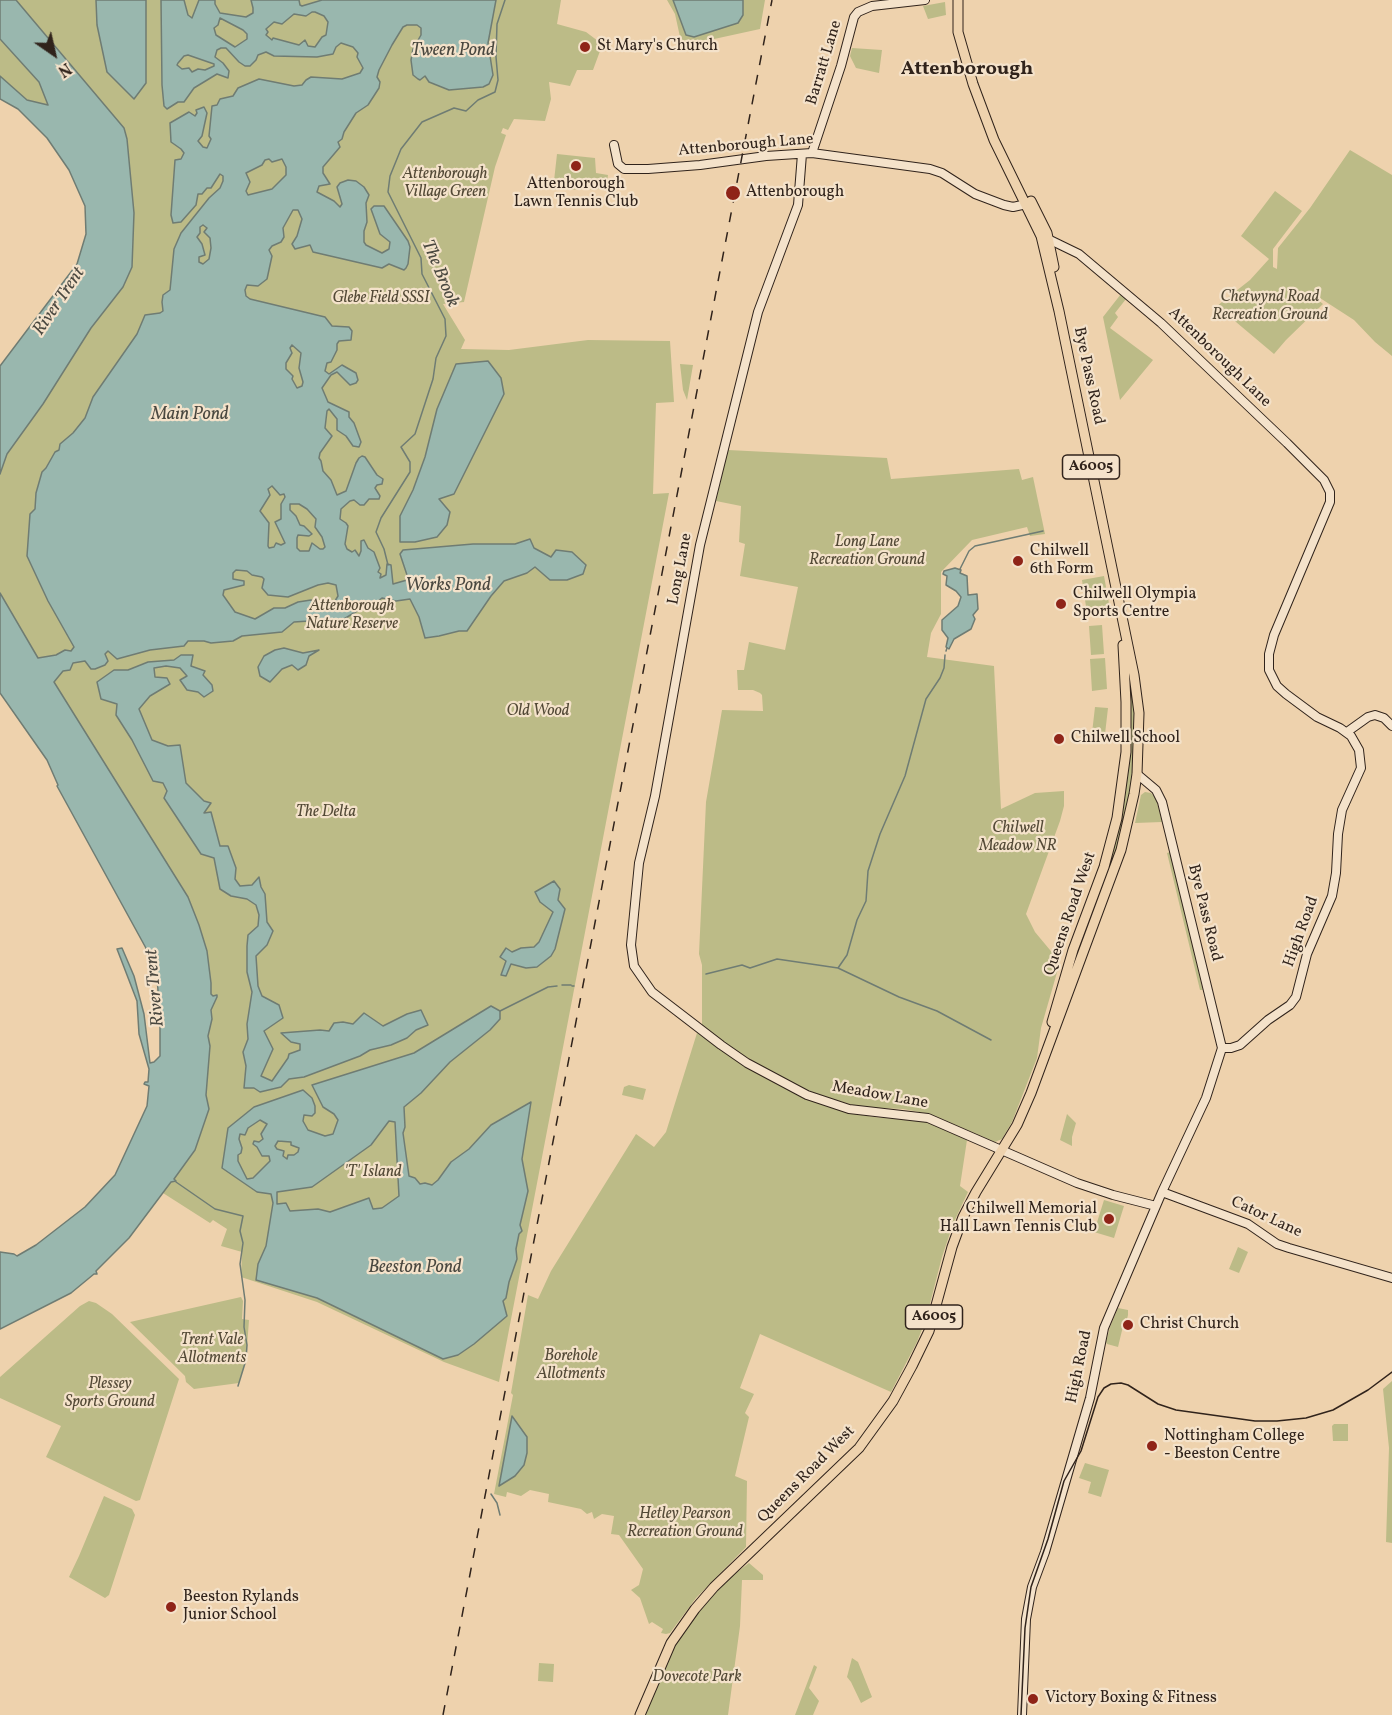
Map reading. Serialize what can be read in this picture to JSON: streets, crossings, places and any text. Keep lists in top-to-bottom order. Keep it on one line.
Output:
{"streets":{"main road":["Bye Pass Road","A6005","Queens Road West"],"street":["Barratt Lane","Attenborough Lane","Long Lane","High Road","Meadow Lane","Cator Lane"]},"crossings":[["Barratt Lane","Attenborough Lane"],["Barratt Lane","Long Lane"],["Attenborough Lane","Bye Pass Road"],["Attenborough Lane","A6005"],["Attenborough Lane","Long Lane"],["Attenborough Lane","High Road"],["Bye Pass Road","A6005"],["Bye Pass Road","Queens Road West"],["Bye Pass Road","High Road"],["Long Lane","Meadow Lane"],["Queens Road West","Meadow Lane"],["High Road","Meadow Lane"],["High Road","Cator Lane"]],"districts":["Attenborough"],"water":["Tween Pond","The Brook","River Trent","Main Pond","Works Pond","Beeston Pond"],"parks":["Attenborough Village Green","Chetwynd Road Recreation Ground","Glebe Field SSSI","Long Lane Recreation Ground","Attenborough Nature Reserve","Old Wood","The Delta","Chilwell Meadow NR","'T' Island","Trent Vale Allotments","Borehole Allotments","Plessey Sports Ground","Hetley Pearson Recreation Ground","Dovecote Park"],"places":["St Mary's Church","Attenborough Lawn Tennis Club","Attenborough","Chilwell 6th Form","Chilwell Olympia Sports Centre","Chilwell School","Chilwell Memorial Hall Lawn Tennis Club","Christ Church","Nottingham College - Beeston Centre","Beeston Rylands Junior School","Victory Boxing & Fitness"],"north":"bottom right"}
